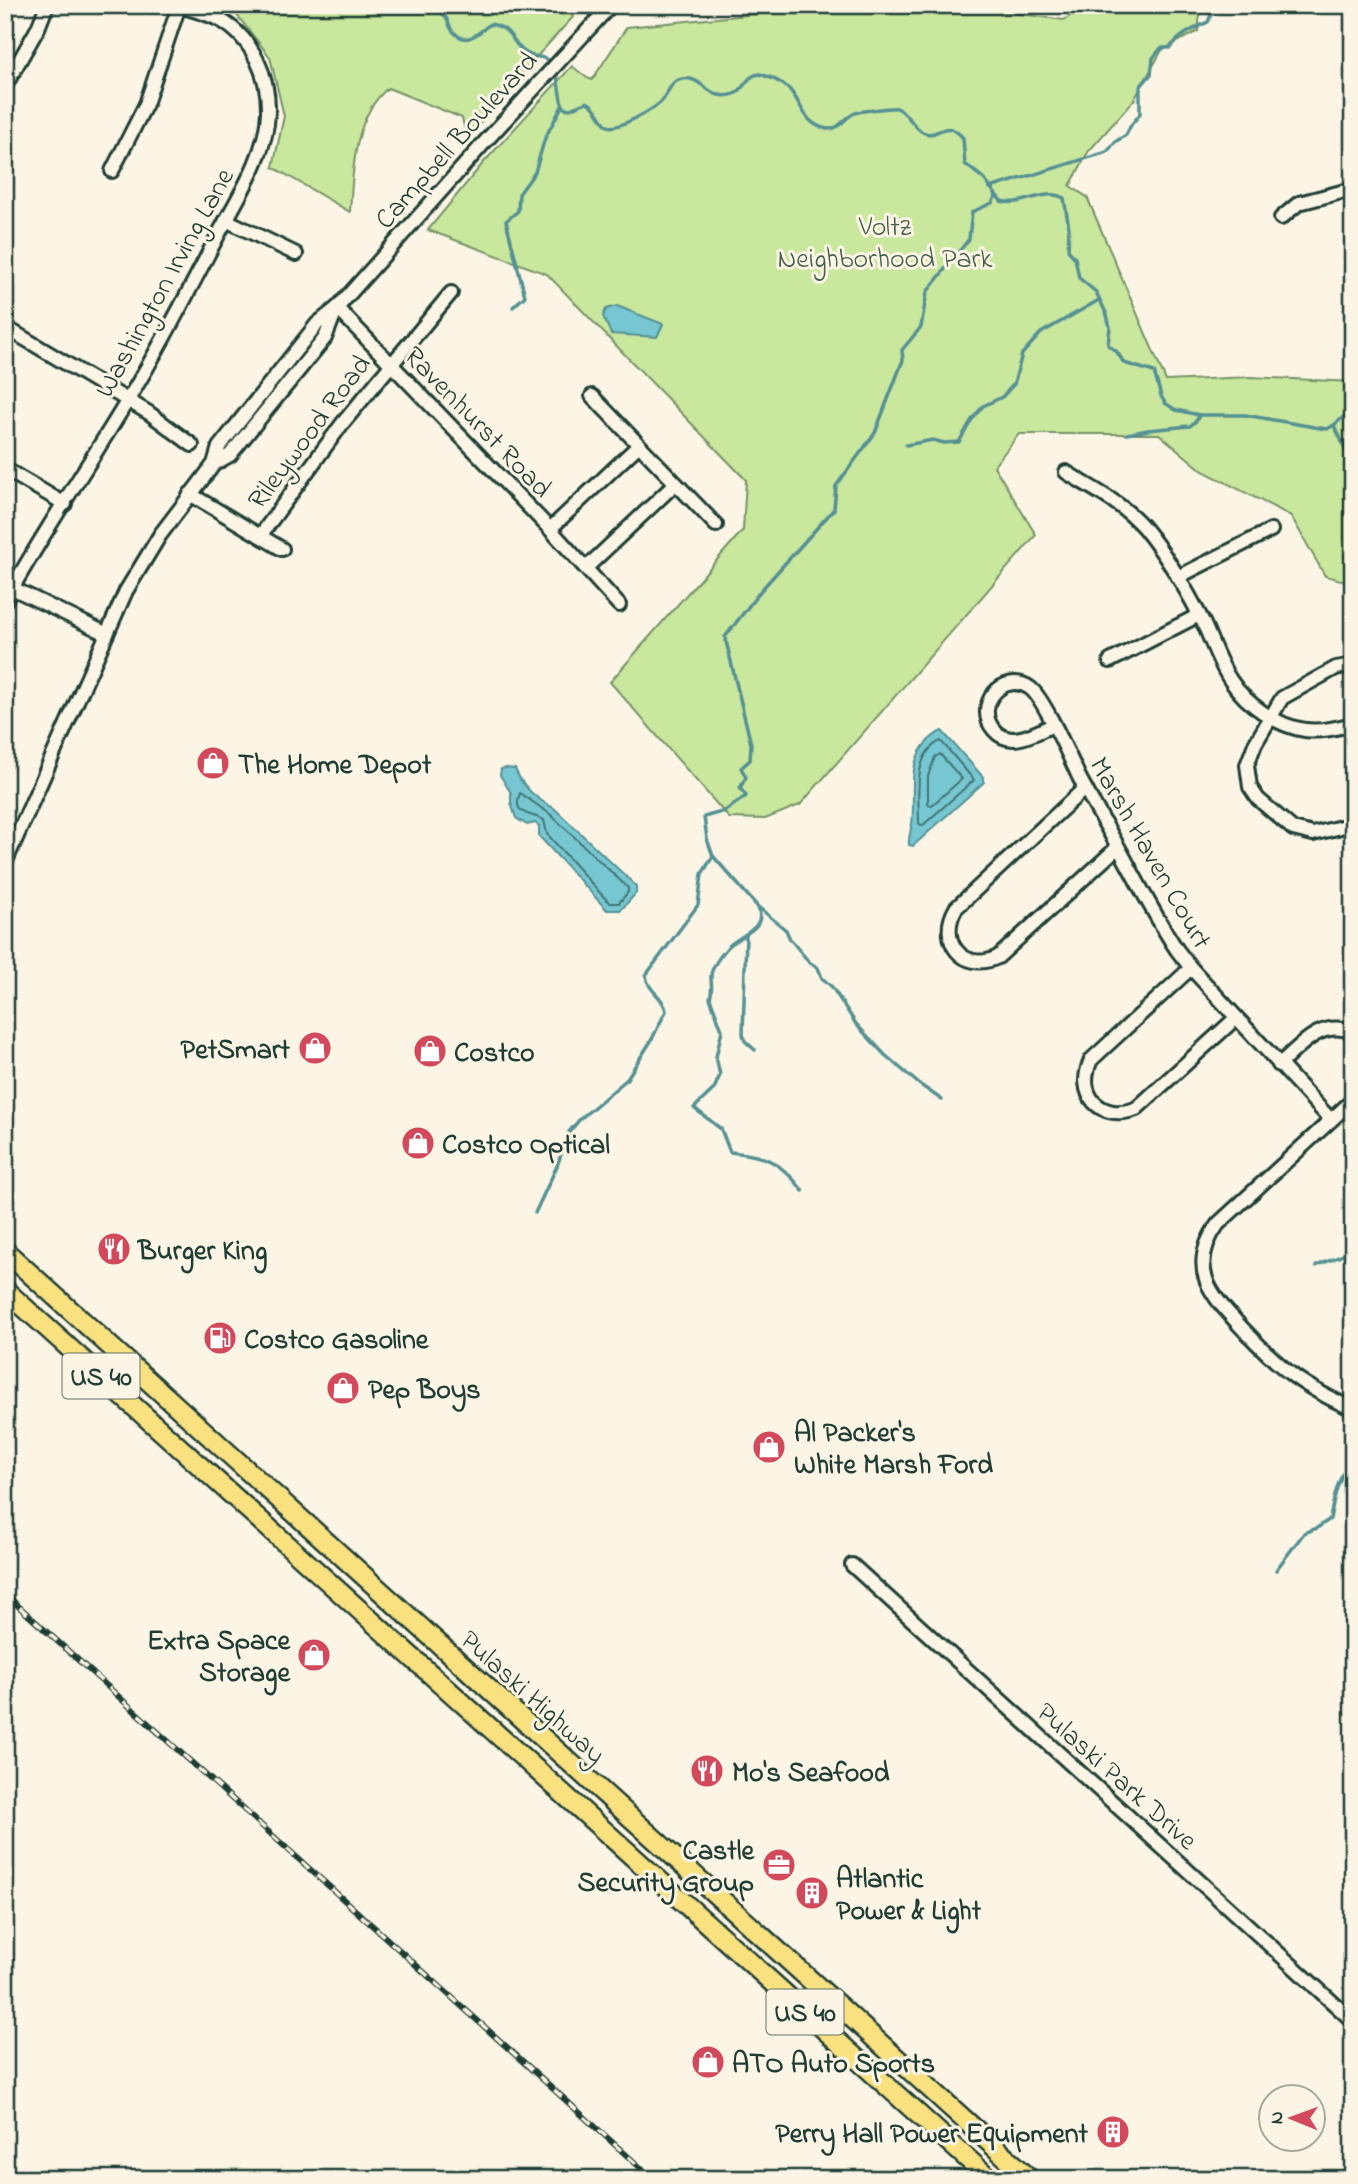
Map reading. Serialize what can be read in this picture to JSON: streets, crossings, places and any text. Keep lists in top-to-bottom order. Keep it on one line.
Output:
{"streets":{"highway":["US 40","Pulaski Highway"],"street":["Campbell Boulevard","Washington Irving Lane","Ravenhurst Road","Rileywood Road","Marsh Haven Court","Pulaski Park Drive"]},"crossings":[["Campbell Boulevard","Ravenhurst Road"],["Campbell Boulevard","Rileywood Road"],["Ravenhurst Road","Rileywood Road"]],"parks":["Voltz Neighborhood Park"],"places":{"shop":["The Home Depot","PetSmart","Costco","Costco Optical","Pep Boys","Al Packer's White Marsh Ford","Extra Space Storage","ATO Auto Sports"],"restaurant":["Burger King","Mo's Seafood"],"fuel station":["Costco Gasoline"],"office":["Castle Security Group"],"building":["Atlantic Power & Light","Perry Hall Power Equipment"]},"north":"left"}
